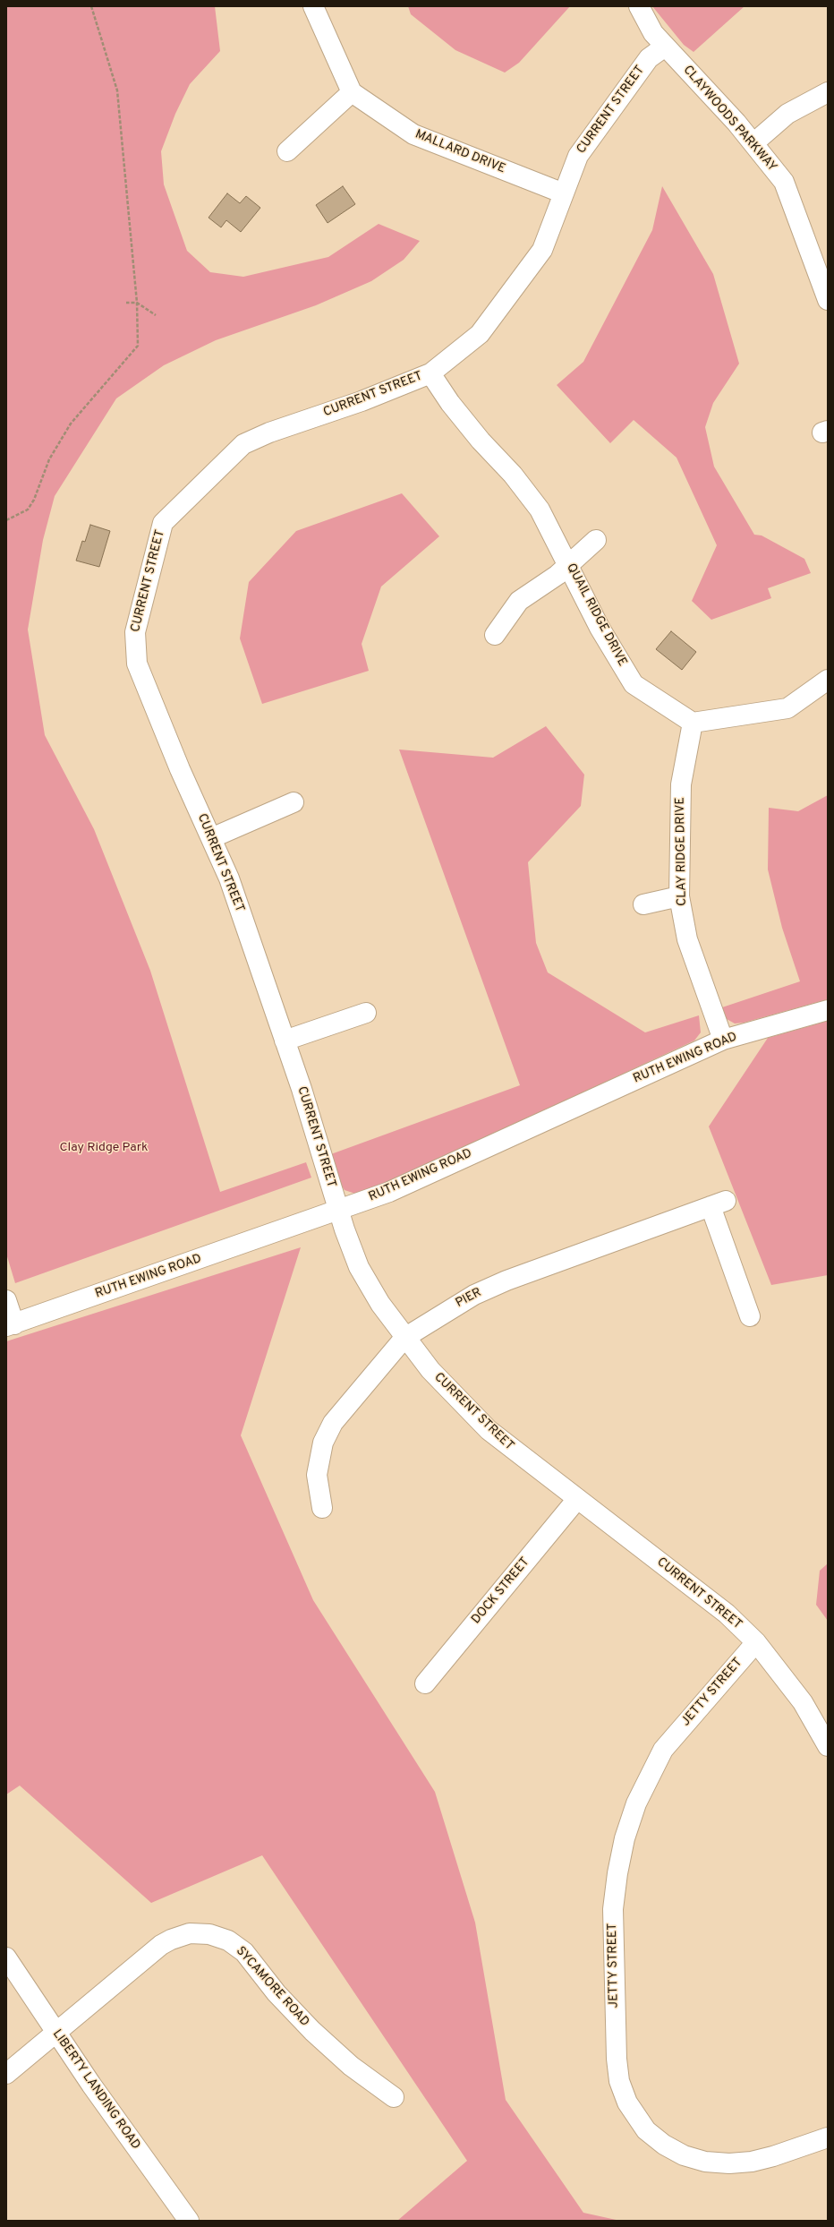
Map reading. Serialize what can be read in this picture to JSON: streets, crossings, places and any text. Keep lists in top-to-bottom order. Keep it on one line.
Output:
{"streets":{"street":["CURRENT STREET","CLAYWOODS PARKWAY","MALLARD DRIVE","QUAIL RIDGE DRIVE","CLAY RIDGE DRIVE","RUTH EWING ROAD","PIER","DOCK STREET","JETTY STREET","SYCAMORE ROAD","LIBERTY LANDING ROAD"]},"crossings":[["CURRENT STREET","CLAYWOODS PARKWAY"],["CURRENT STREET","MALLARD DRIVE"],["CURRENT STREET","QUAIL RIDGE DRIVE"],["CURRENT STREET","RUTH EWING ROAD"],["CURRENT STREET","PIER"],["CURRENT STREET","DOCK STREET"],["CURRENT STREET","JETTY STREET"],["QUAIL RIDGE DRIVE","CLAY RIDGE DRIVE"],["CLAY RIDGE DRIVE","RUTH EWING ROAD"],["SYCAMORE ROAD","LIBERTY LANDING ROAD"]],"parks":["Clay Ridge Park"]}
